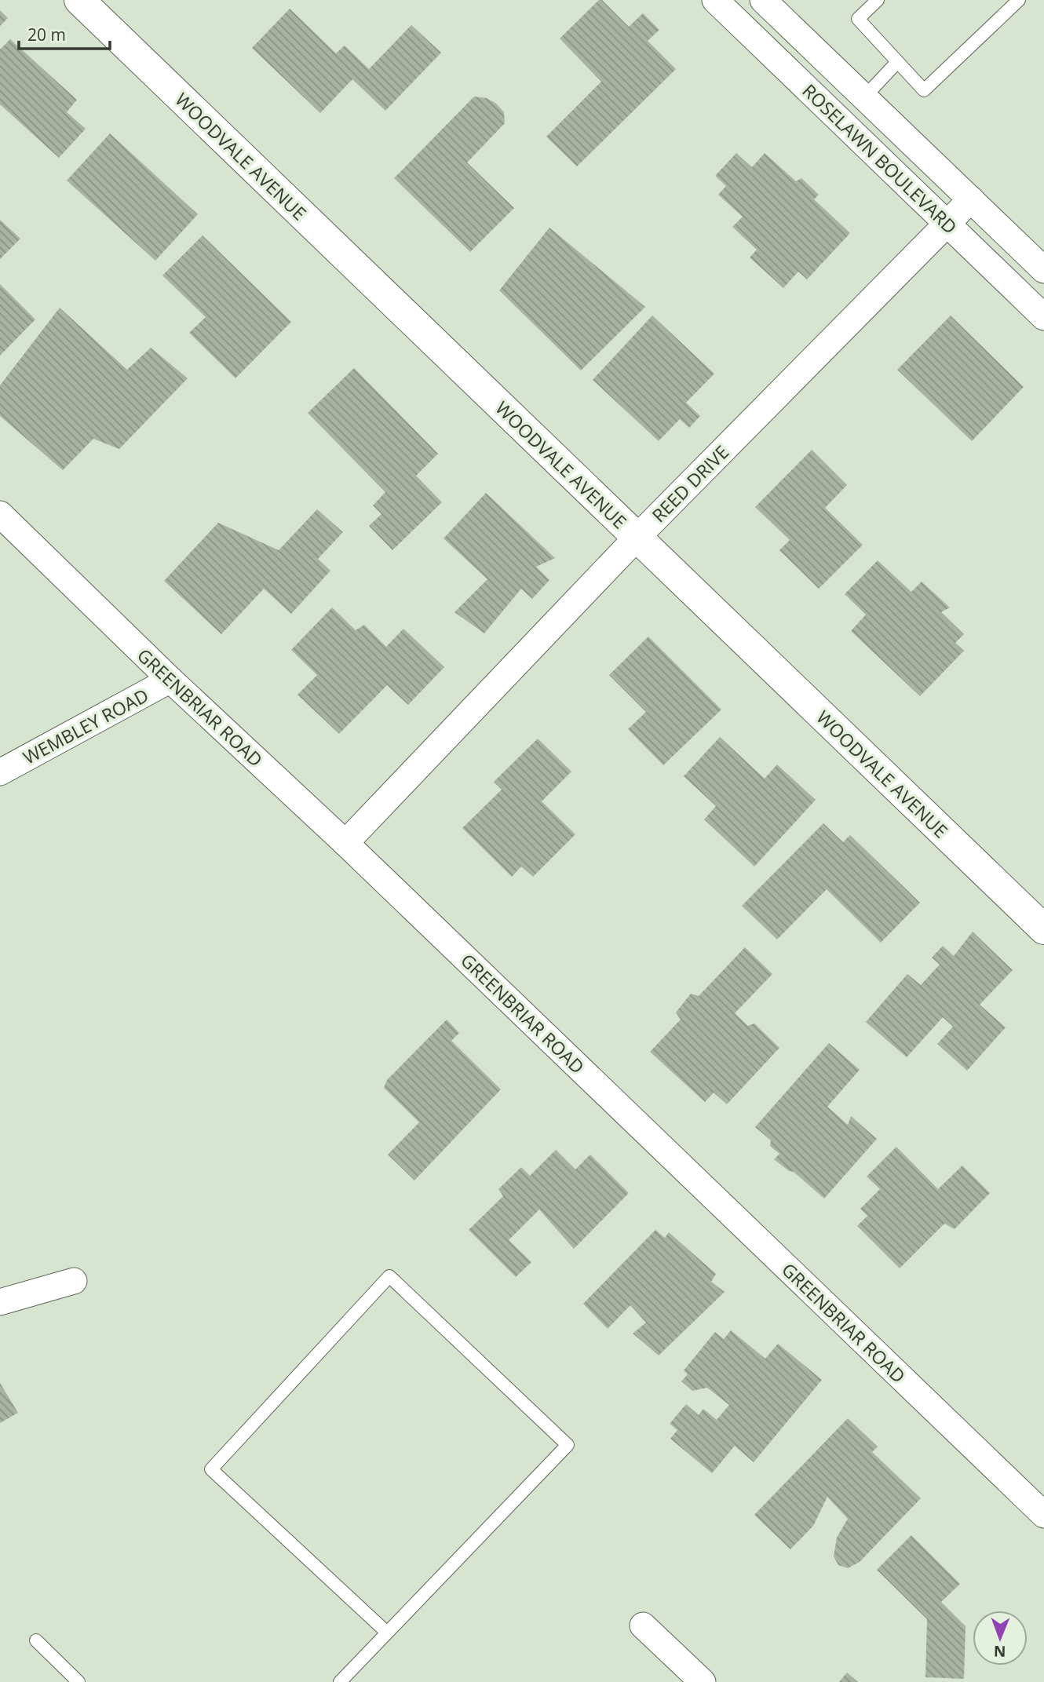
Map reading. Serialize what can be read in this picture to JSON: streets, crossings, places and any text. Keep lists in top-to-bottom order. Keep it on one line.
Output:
{"streets":{"street":["WOODVALE AVENUE","ROSELAWN BOULEVARD","REED DRIVE","GREENBRIAR ROAD","WEMBLEY ROAD"]},"crossings":[["WOODVALE AVENUE","REED DRIVE"],["ROSELAWN BOULEVARD","REED DRIVE"],["REED DRIVE","GREENBRIAR ROAD"],["GREENBRIAR ROAD","WEMBLEY ROAD"]],"scale_bar":"20 m","north":"bottom"}
